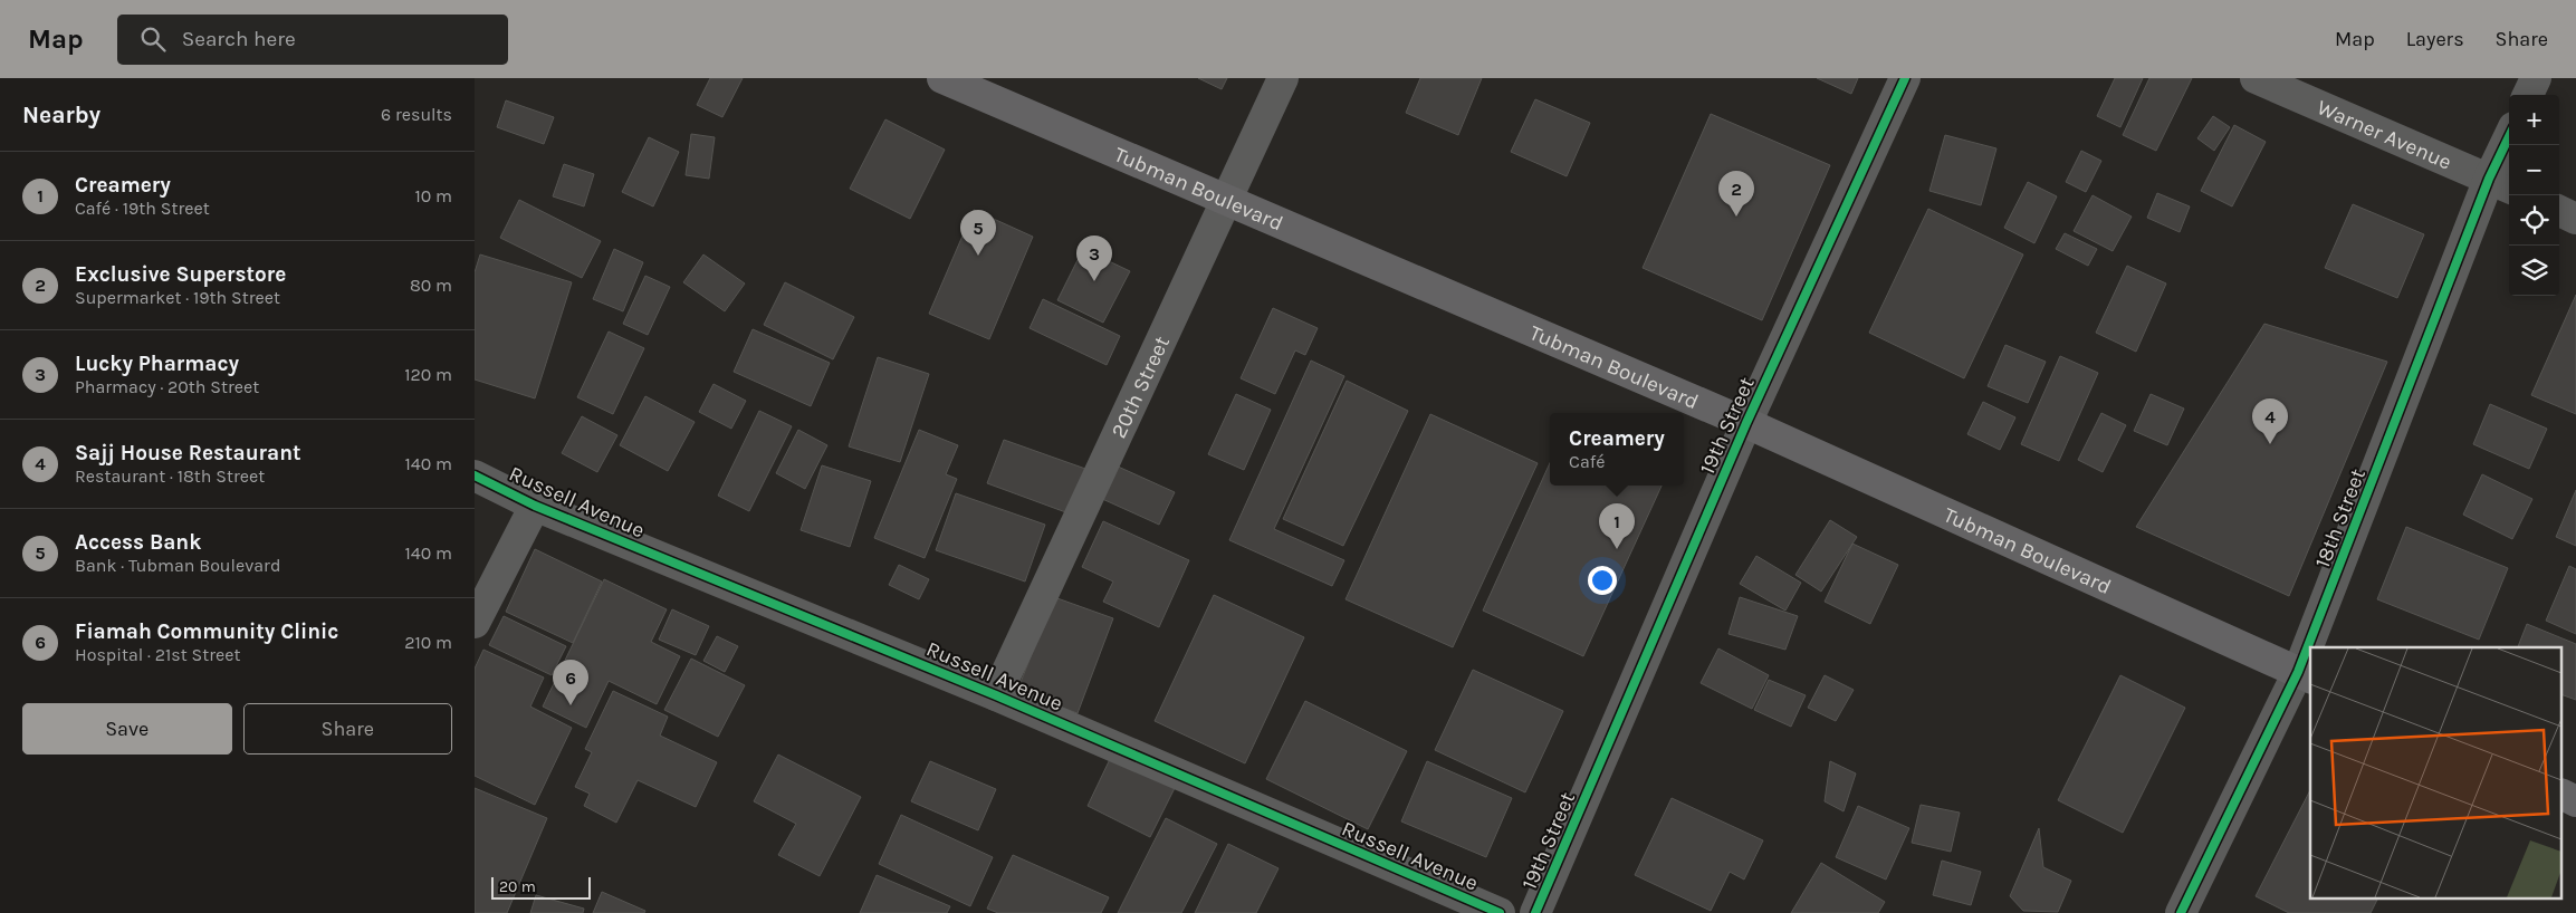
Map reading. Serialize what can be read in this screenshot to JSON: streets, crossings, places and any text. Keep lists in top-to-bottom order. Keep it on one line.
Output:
{"streets":{"highway":["Tubman Boulevard"],"street":["Warner Avenue","20th Street","19th Street","Russell Avenue","18th Street"]},"crossings":[["Warner Avenue","18th Street"],["Tubman Boulevard","20th Street"],["Tubman Boulevard","19th Street"],["Tubman Boulevard","18th Street"],["20th Street","Russell Avenue"]],"scale_bar":"20 m","page":{"header":"Map","search":"Search here","nav":["Map","Layers","Share"],"heading":["Nearby","6 results"],"map_buttons":["+","−"],"list":[{"mark":"1","name":"Creamery","note":"Café · 19th Street","value":"10 m"},{"mark":"2","name":"Exclusive Superstore","note":"Supermarket · 19th Street","value":"80 m"},{"mark":"3","name":"Lucky Pharmacy","note":"Pharmacy · 20th Street","value":"120 m"},{"mark":"4","name":"Sajj House Restaurant","note":"Restaurant · 18th Street","value":"140 m"},{"mark":"5","name":"Access Bank","note":"Bank · Tubman Boulevard","value":"140 m"},{"mark":"6","name":"Fiamah Community Clinic","note":"Hospital · 21st Street","value":"210 m"}],"pins":["2","5","3","4","1","6"],"popup":["Creamery","Café"],"buttons":["Save","Share"],"scale":"20 m"}}
